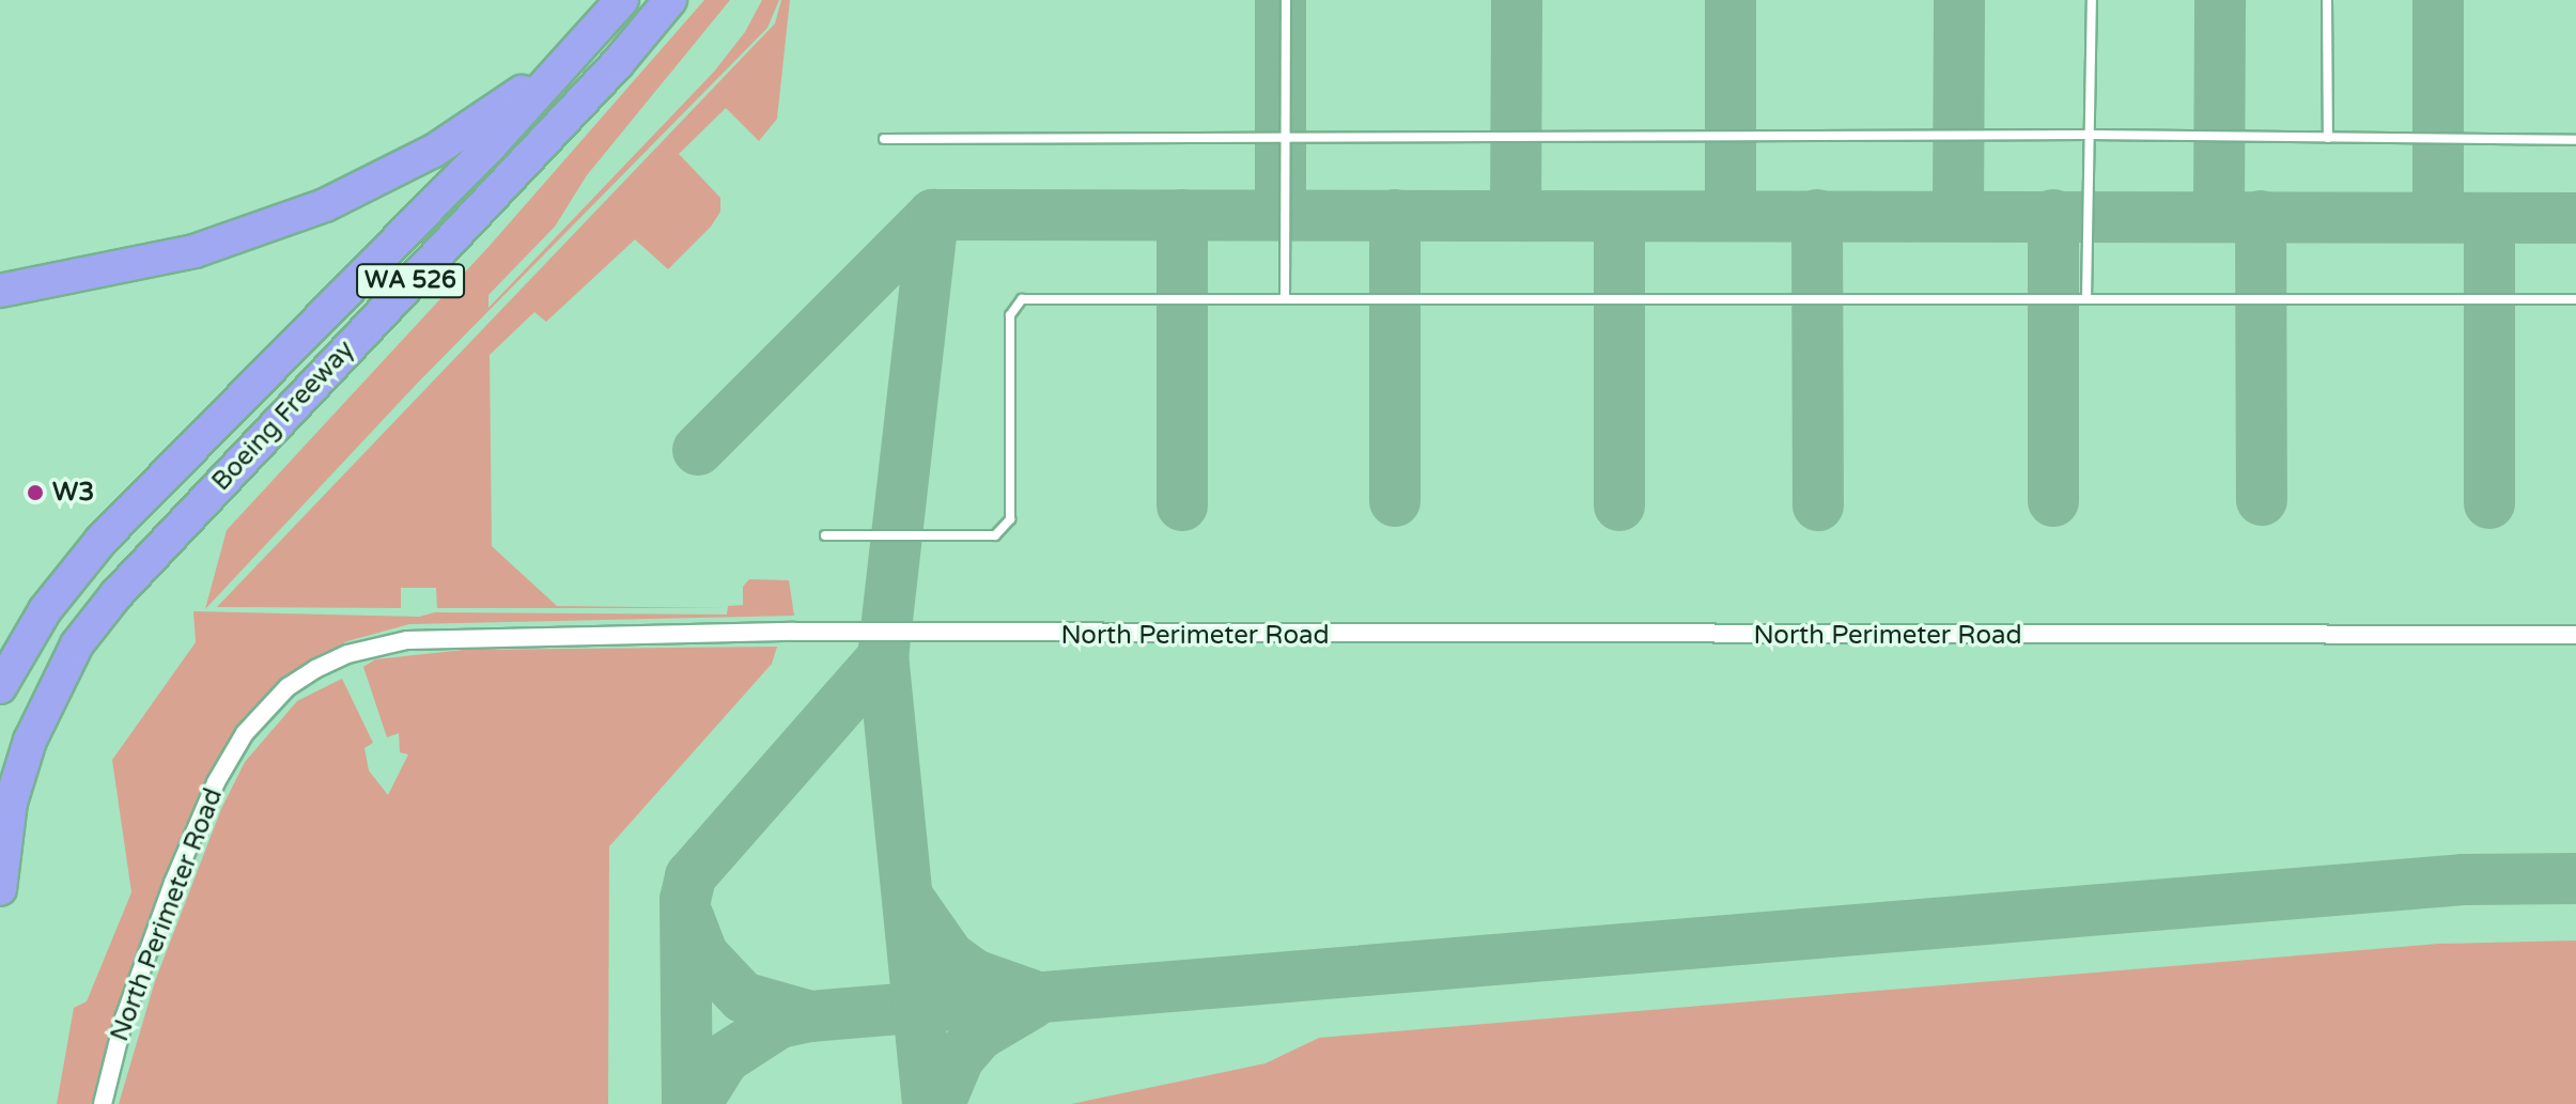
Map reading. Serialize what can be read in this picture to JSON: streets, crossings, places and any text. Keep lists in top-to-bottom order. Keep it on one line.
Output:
{"streets":{"highway":["WA 526","Boeing Freeway"],"street":["North Perimeter Road"]},"places":["W3"]}
